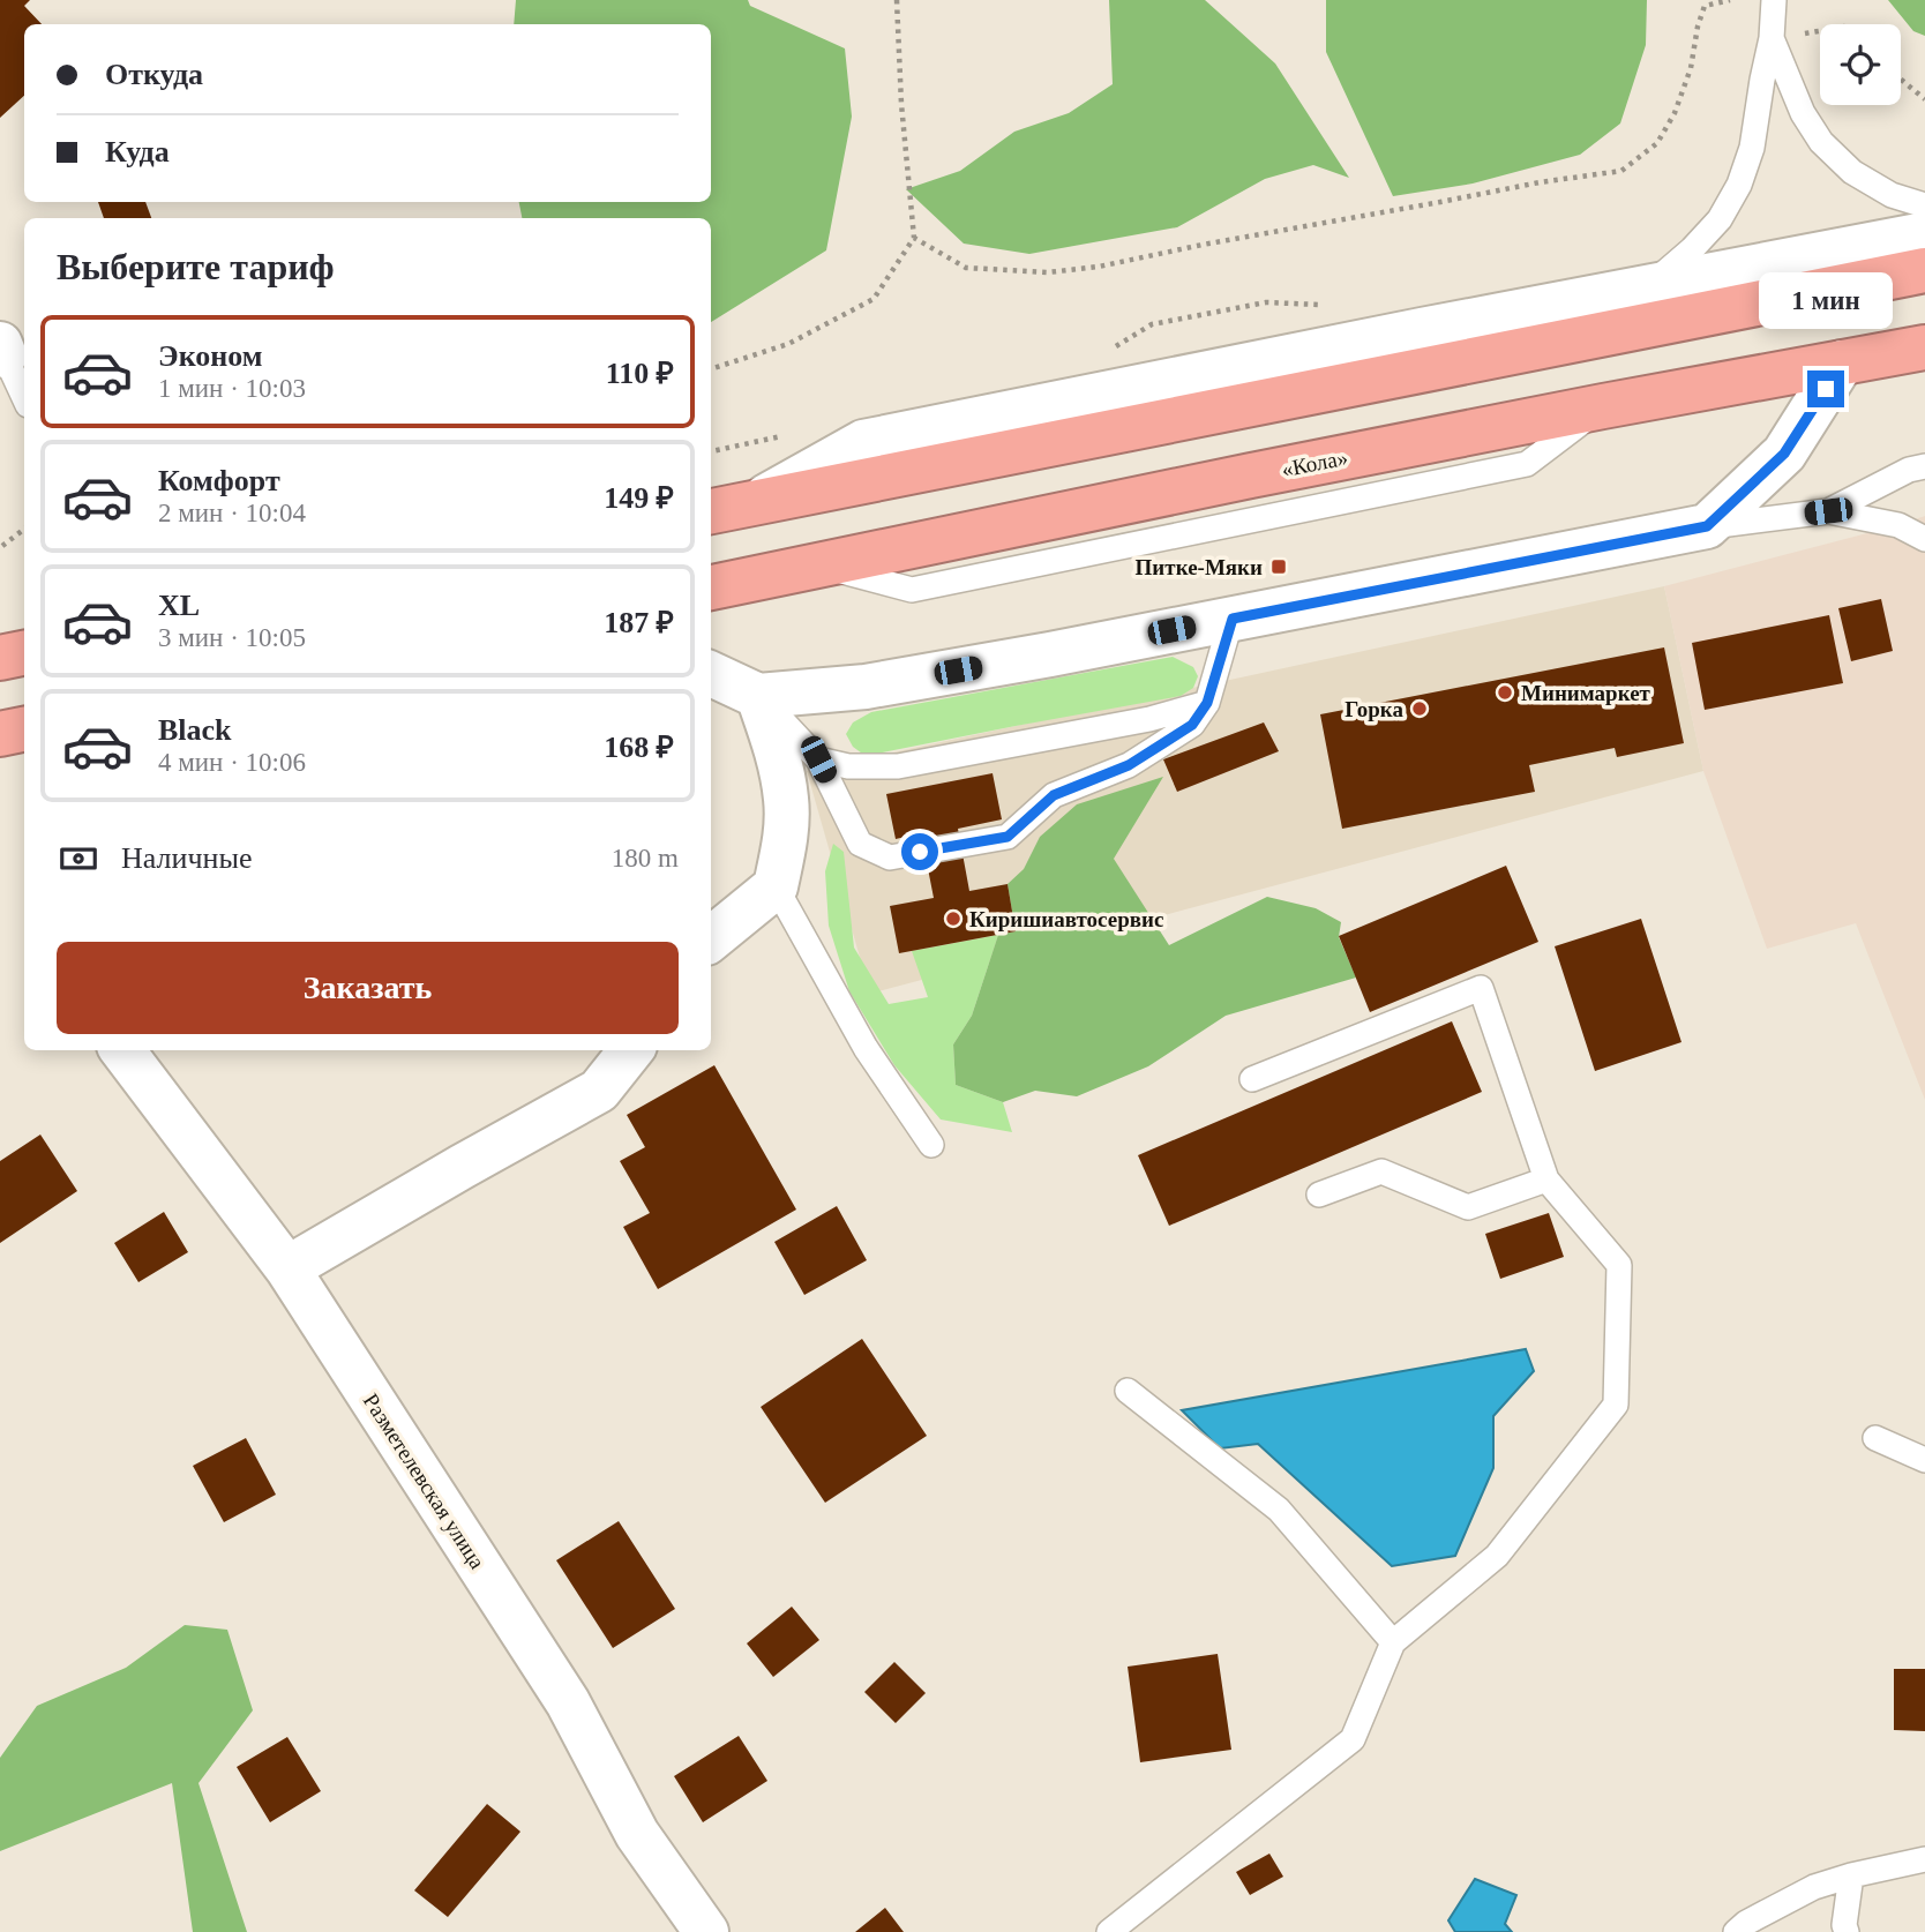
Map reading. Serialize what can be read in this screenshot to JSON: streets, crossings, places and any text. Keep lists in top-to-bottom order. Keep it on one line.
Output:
{"streets":{"highway":["«Кола»"],"street":["Разметелевская улица"]},"places":{"transit":["Питке-Мяки"],"other":["Минимаркет","Горка","Киришиавтосервис"]},"page":{"banner":["Откуда","Куда"],"heading":"Выберите тариф","bubble":"1 мин","list":[{"name":"Эконом","note":"1 мин · 10:03","value":"110 ₽"},{"name":"Комфорт","note":"2 мин · 10:04","value":"149 ₽"},{"name":"XL","note":"3 мин · 10:05","value":"187 ₽"},{"name":"Black","note":"4 мин · 10:06","value":"168 ₽"}],"pay":["Наличные","180 m"],"buttons":"Заказать"}}
